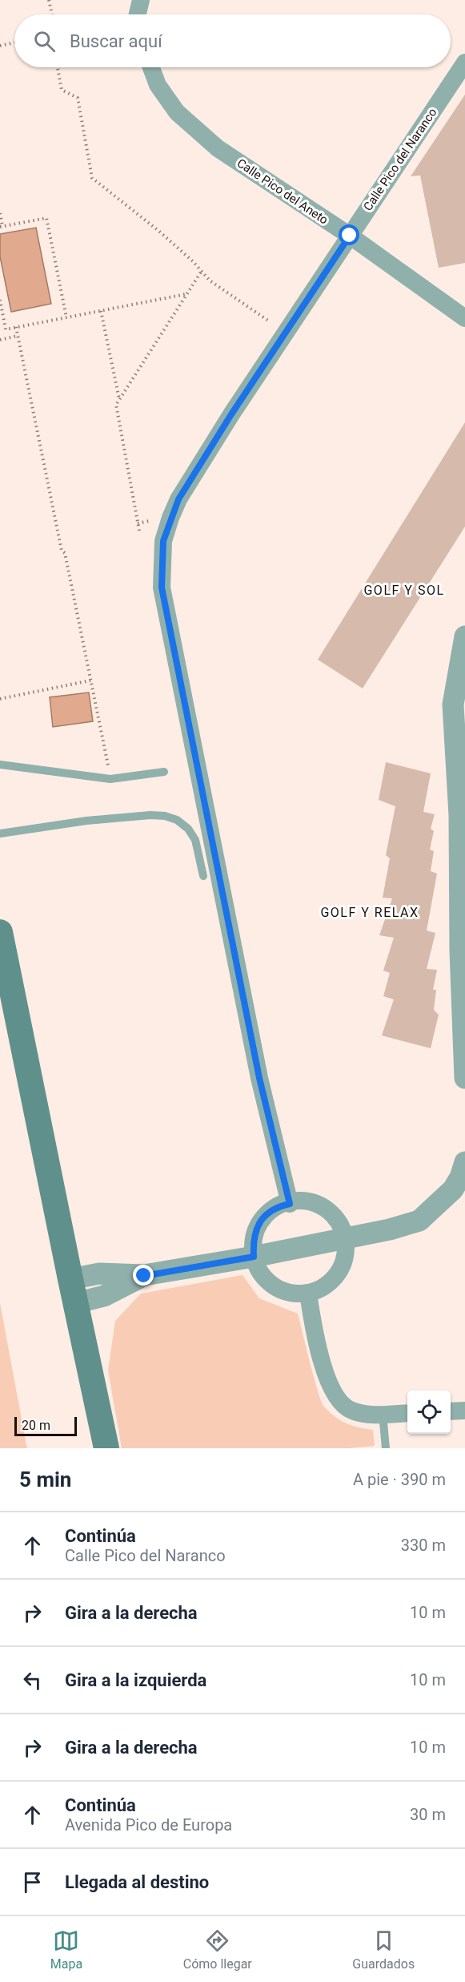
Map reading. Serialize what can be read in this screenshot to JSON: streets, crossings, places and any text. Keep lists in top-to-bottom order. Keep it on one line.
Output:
{"streets":{"street":["Calle Pico del Naranco","Calle Pico del Aneto"]},"crossings":[["Calle Pico del Naranco","Calle Pico del Aneto"]],"districts":["GOLF Y SOL","GOLF Y RELAX"],"scale_bar":"20 m","page":{"search":"Buscar aquí","scale":"20 m","heading":["5 min","A pie · 390 m"],"list":[["Continúa","Calle Pico del Naranco","330 m"],["Gira a la derecha","10 m"],["Gira a la izquierda","10 m"],["Gira a la derecha","10 m"],["Continúa","Avenida Pico de Europa","30 m"],"Llegada al destino"],"nav":["Mapa","Cómo llegar","Guardados"]}}
